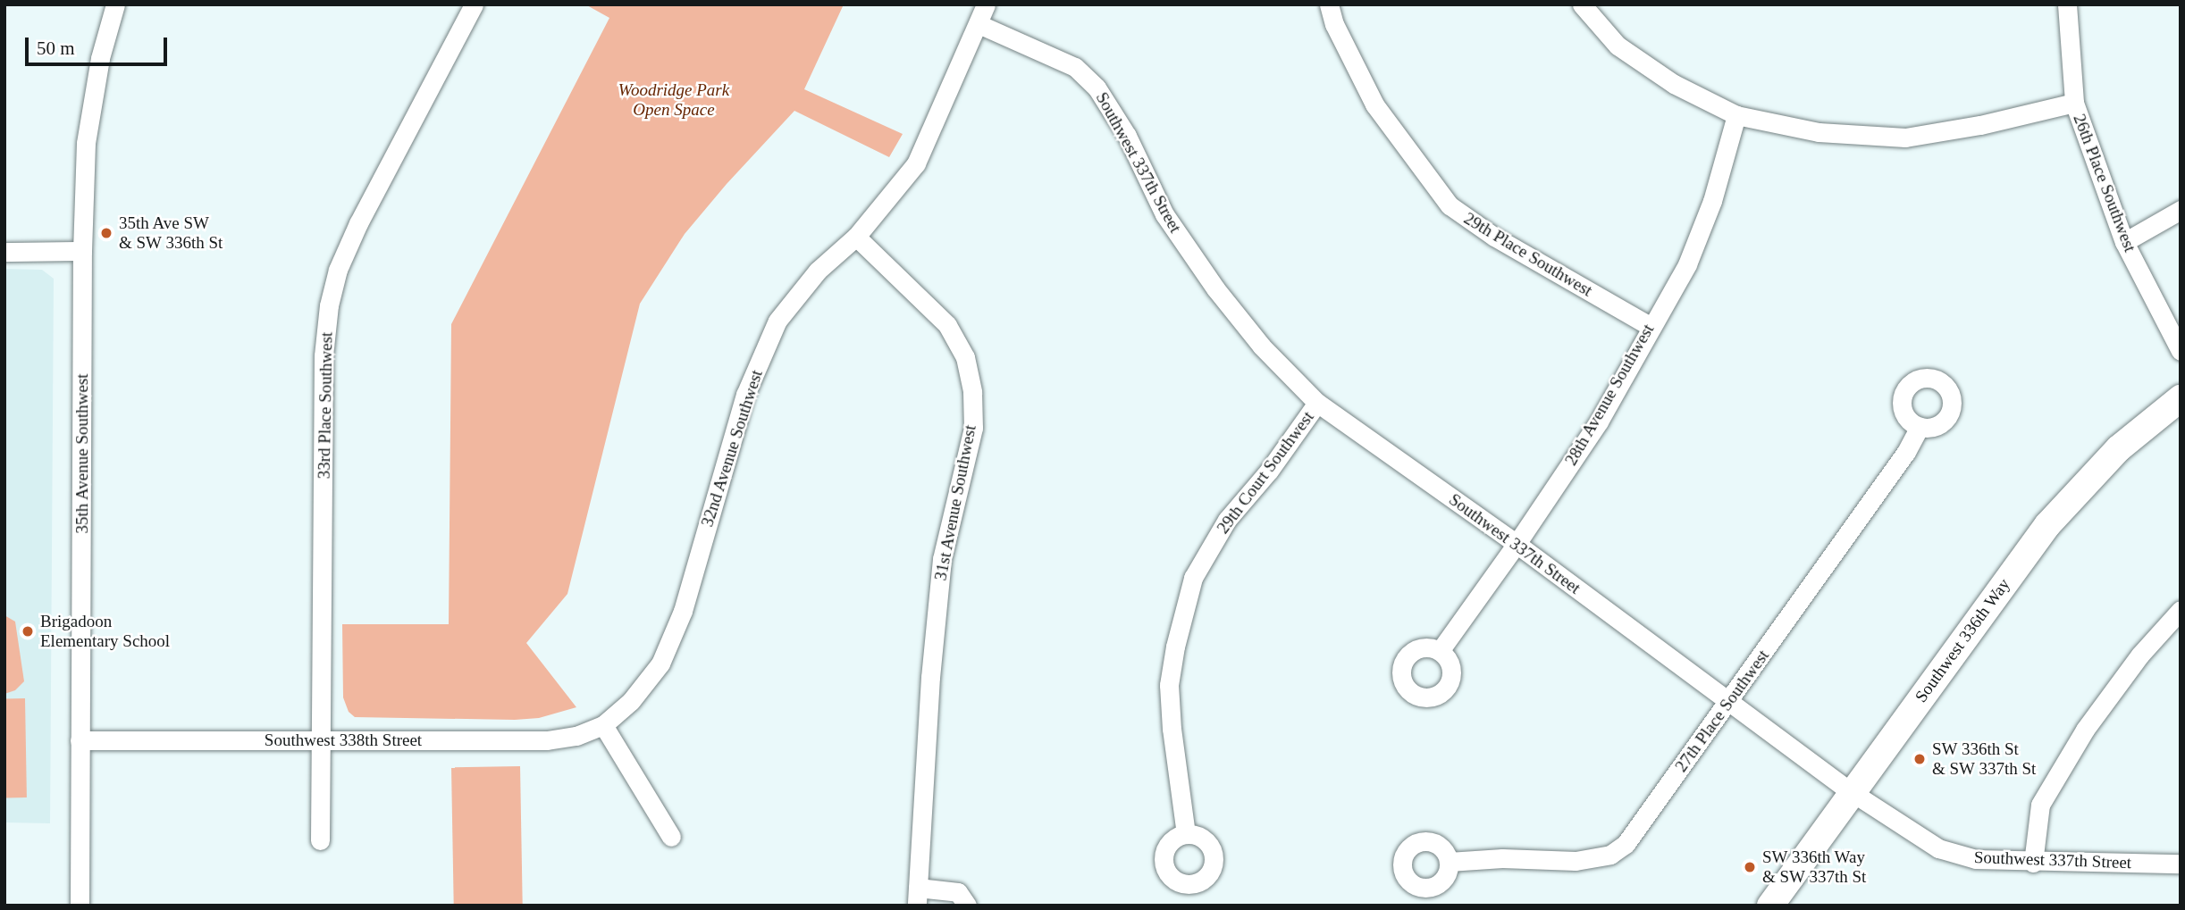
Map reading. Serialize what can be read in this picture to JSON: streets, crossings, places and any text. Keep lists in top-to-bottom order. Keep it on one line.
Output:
{"streets":{"main road":["Southwest 336th Way"],"street":["Southwest 337th Street","26th Place Southwest","29th Place Southwest","28th Avenue Southwest","33rd Place Southwest","32nd Avenue Southwest","35th Avenue Southwest","29th Court Southwest","31st Avenue Southwest","27th Place Southwest","Southwest 338th Street"]},"crossings":[["Southwest 337th Street","28th Avenue Southwest"],["Southwest 337th Street","32nd Avenue Southwest"],["Southwest 337th Street","29th Court Southwest"],["Southwest 337th Street","Southwest 336th Way"],["Southwest 337th Street","27th Place Southwest"],["29th Place Southwest","28th Avenue Southwest"],["33rd Place Southwest","Southwest 338th Street"],["32nd Avenue Southwest","31st Avenue Southwest"],["32nd Avenue Southwest","Southwest 338th Street"],["35th Avenue Southwest","Southwest 338th Street"]],"parks":["Woodridge Park Open Space"],"places":["35th Ave SW & SW 336th St","Brigadoon Elementary School","SW 336th St & SW 337th St","SW 336th Way & SW 337th St"],"scale_bar":"50 m"}
